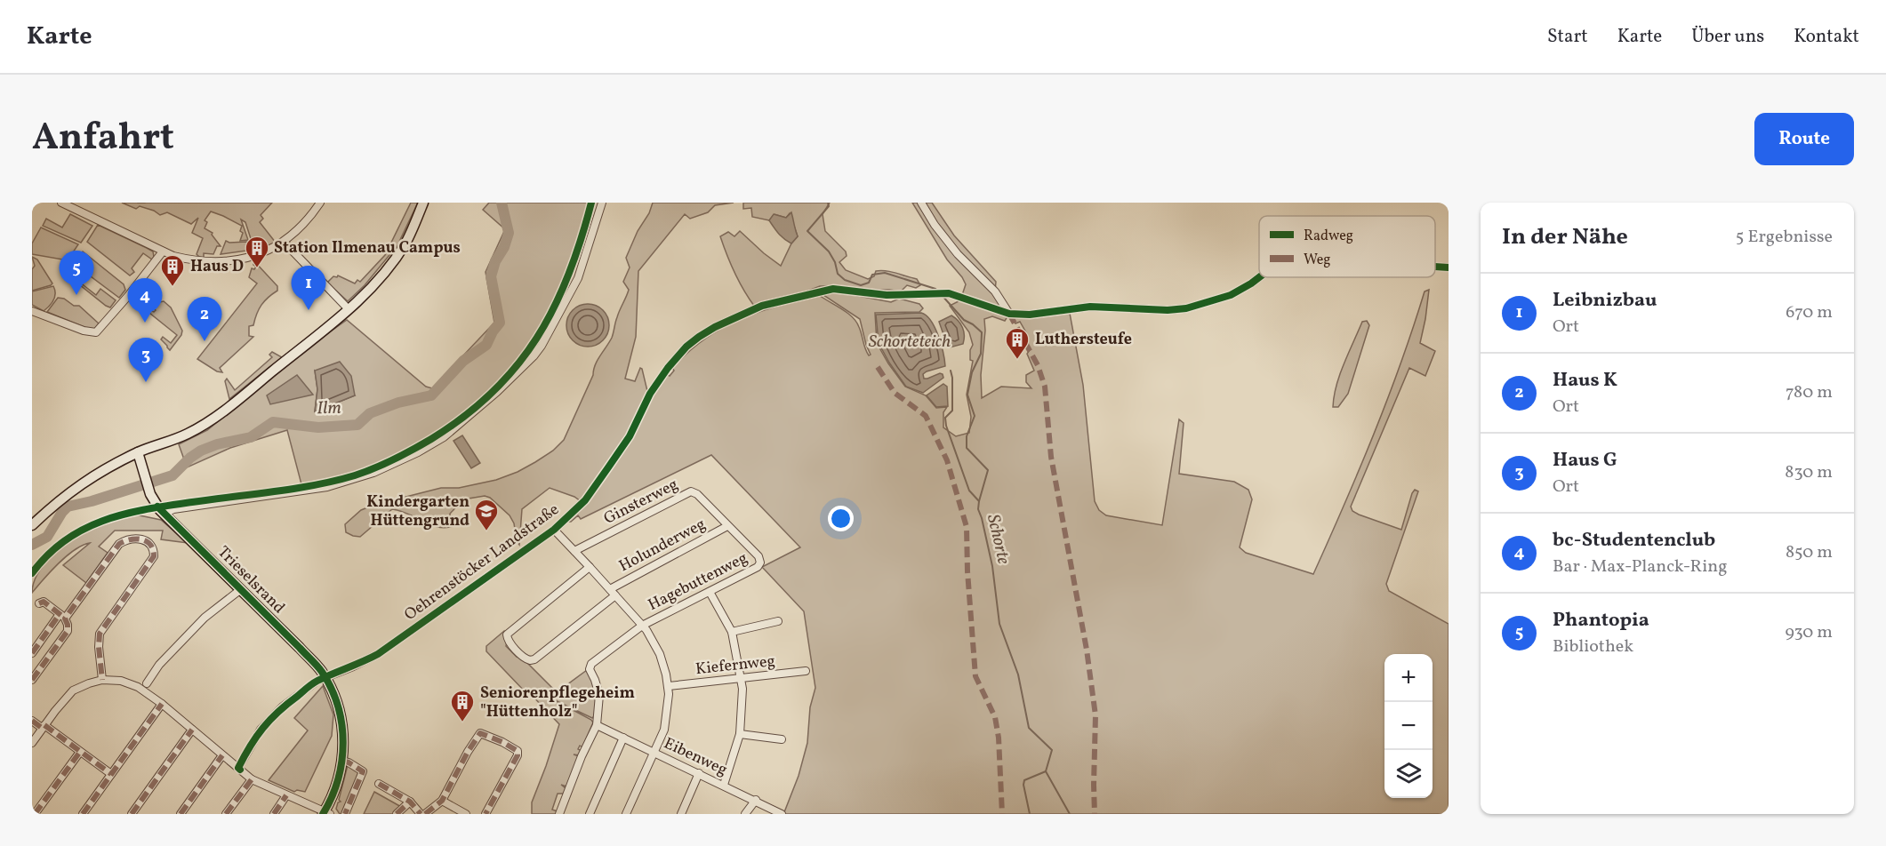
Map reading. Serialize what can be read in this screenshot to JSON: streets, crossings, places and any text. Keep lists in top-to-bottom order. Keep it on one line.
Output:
{"streets":{"main road":["Trieselsrand"],"street":["Ginsterweg","Holunderweg","Oehrenstöcker Landstraße","Hagebuttenweg","Kiefernweg","Eibenweg"]},"crossings":[["Ginsterweg","Holunderweg"],["Ginsterweg","Hagebuttenweg"],["Oehrenstöcker Landstraße","Trieselsrand"],["Hagebuttenweg","Eibenweg"]],"water":["Schorteteich","Ilm","Schorte"],"places":{"building":["Station Ilmenau Campus","Haus D","Luthersteufe","Seniorenpflegeheim \"Hüttenholz\""],"school or university":["Kindergarten Hüttengrund"]},"legend":["Radweg","Weg"],"page":{"header":"Karte","nav":["Start","Karte","Über uns","Kontakt"],"title":"Anfahrt","buttons":"Route","heading":["In der Nähe","5 Ergebnisse"],"pins":["5","1","4","2","3"],"list":[{"mark":"1","name":"Leibnizbau","note":"Ort","value":"670 m"},{"mark":"2","name":"Haus K","note":"Ort","value":"780 m"},{"mark":"3","name":"Haus G","note":"Ort","value":"830 m"},{"mark":"4","name":"bc-Studentenclub","note":"Bar · Max-Planck-Ring","value":"850 m"},{"mark":"5","name":"Phantopia","note":"Bibliothek","value":"930 m"}],"map_buttons":["+","−"]}}
